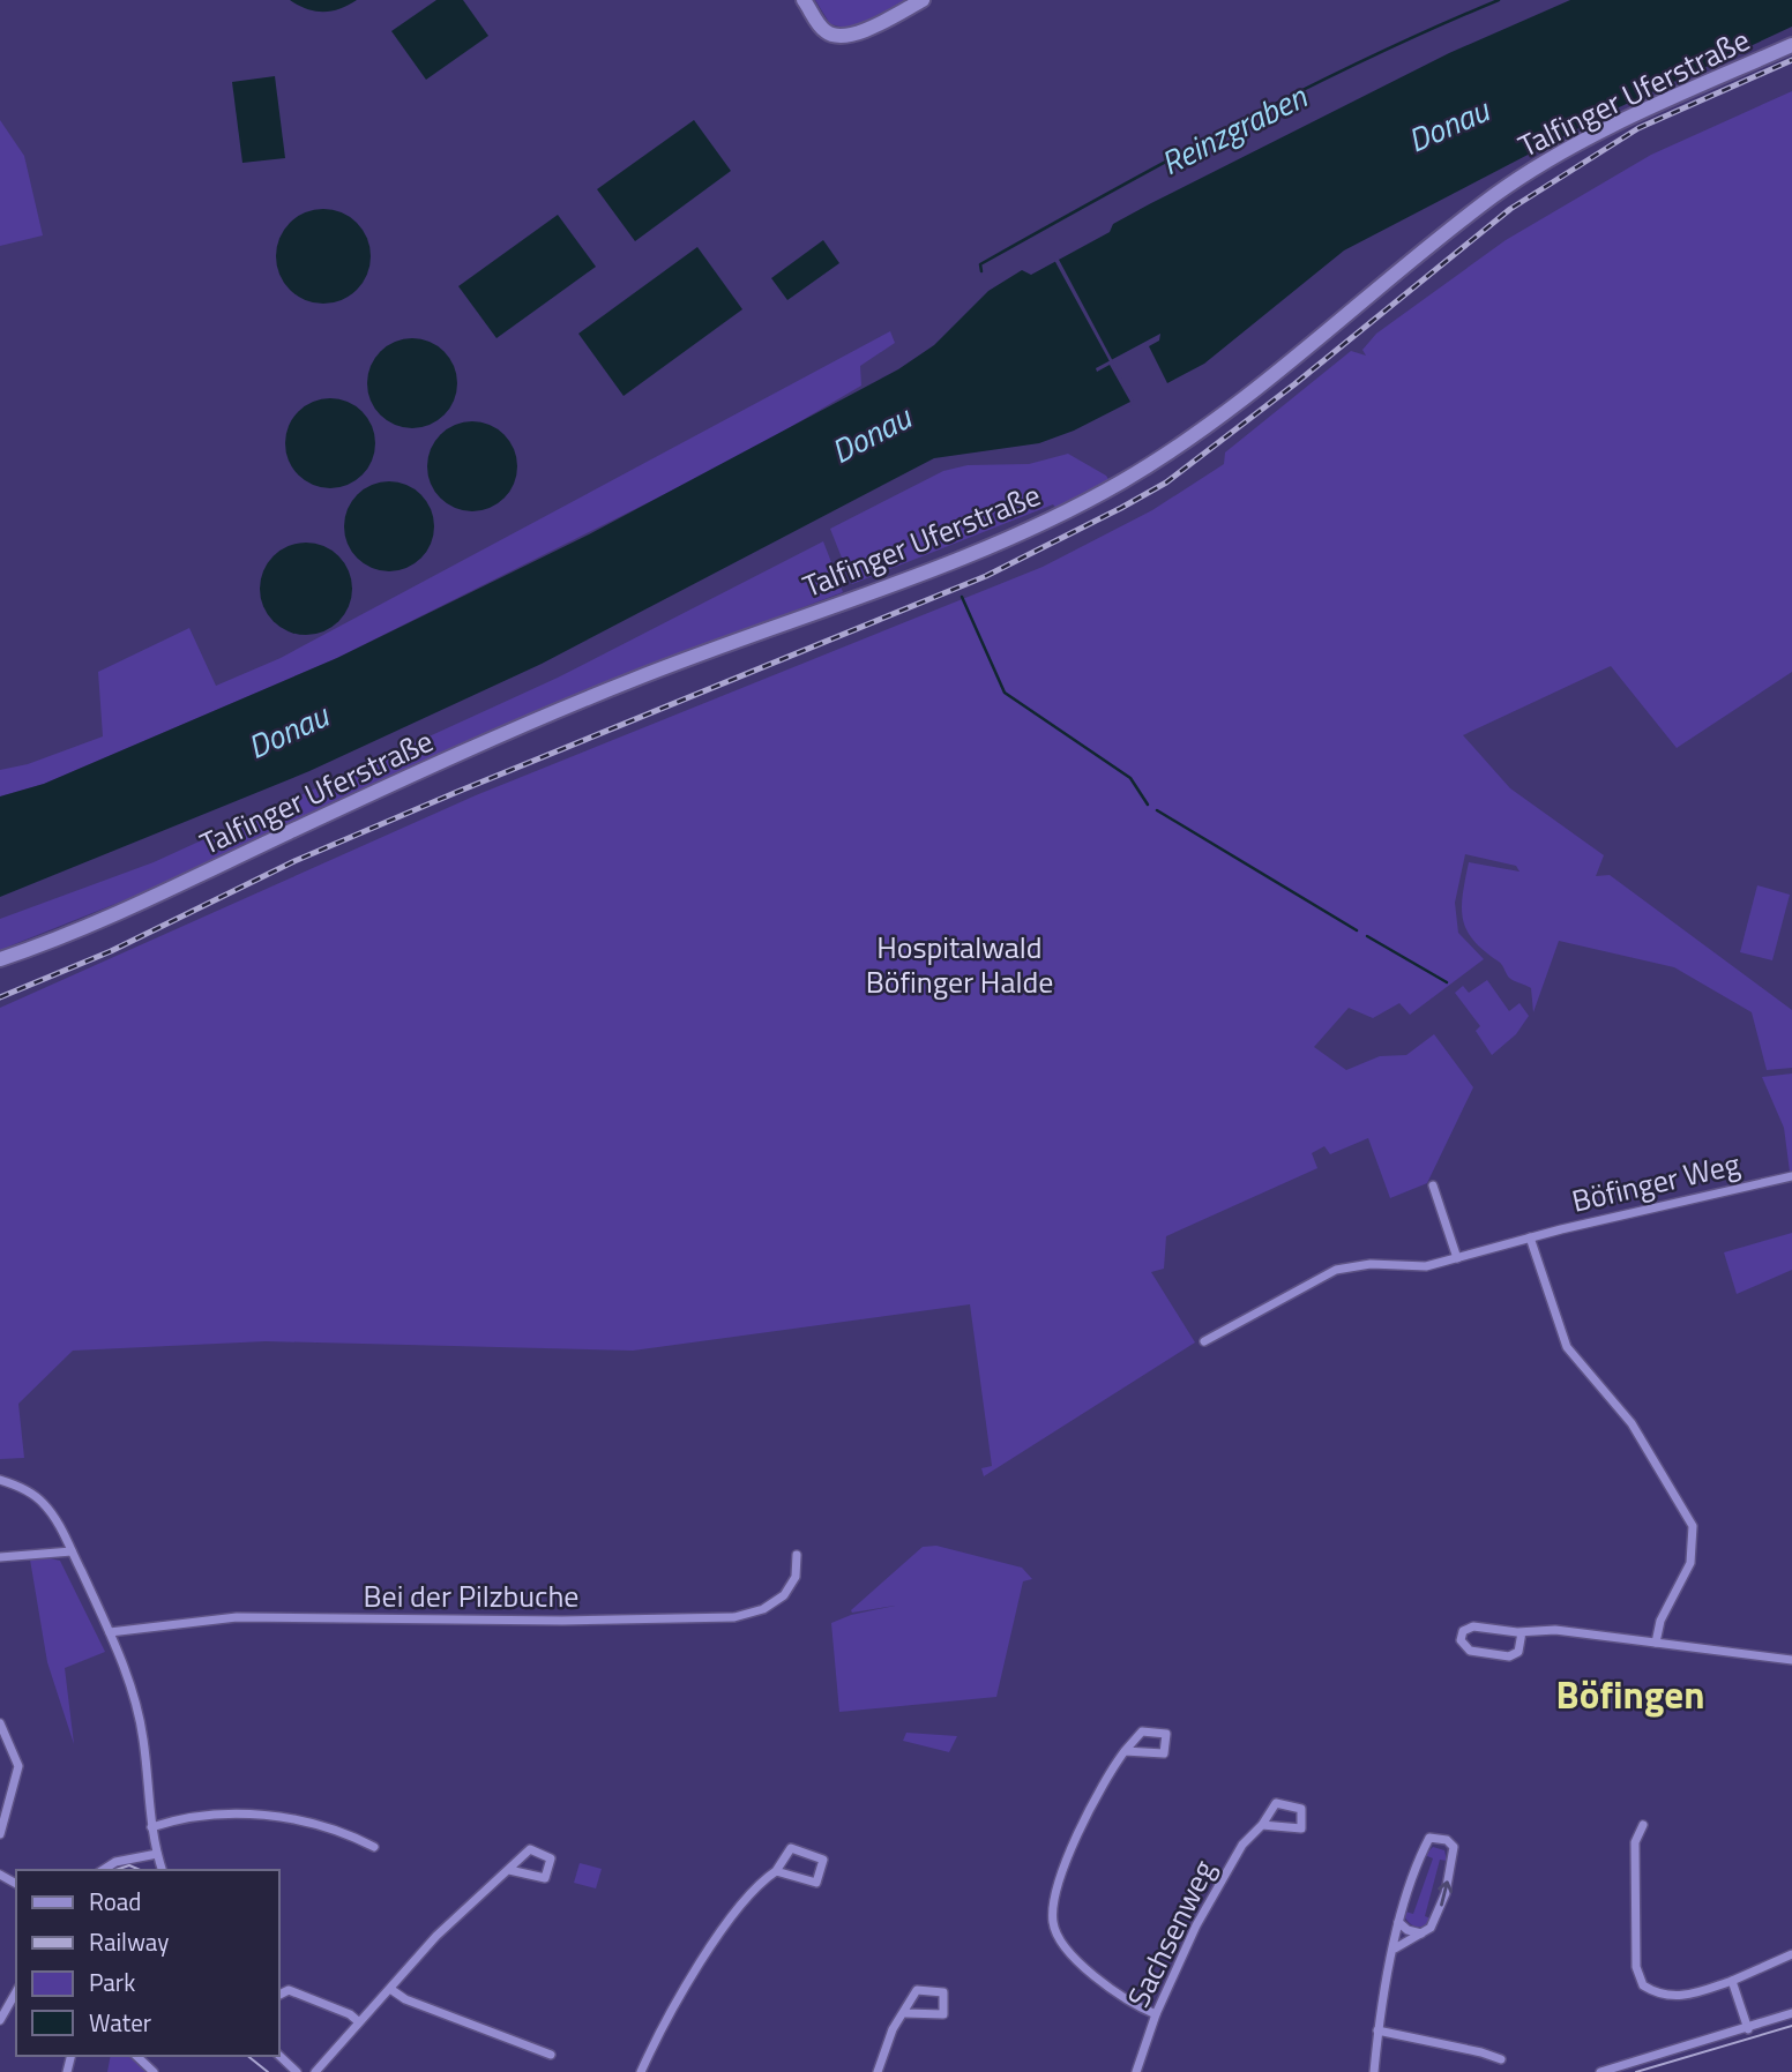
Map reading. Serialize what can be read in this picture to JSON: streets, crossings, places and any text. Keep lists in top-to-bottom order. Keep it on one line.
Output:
{"streets":{"street":["Talfinger Uferstraße","Böfinger Weg","Bei der Pilzbuche","Sachsenweg"]},"districts":["Böfingen"],"water":["Donau","Reinzgraben"],"parks":["Hospitalwald Böfinger Halde"],"legend":["Road","Railway","Park","Water"]}
